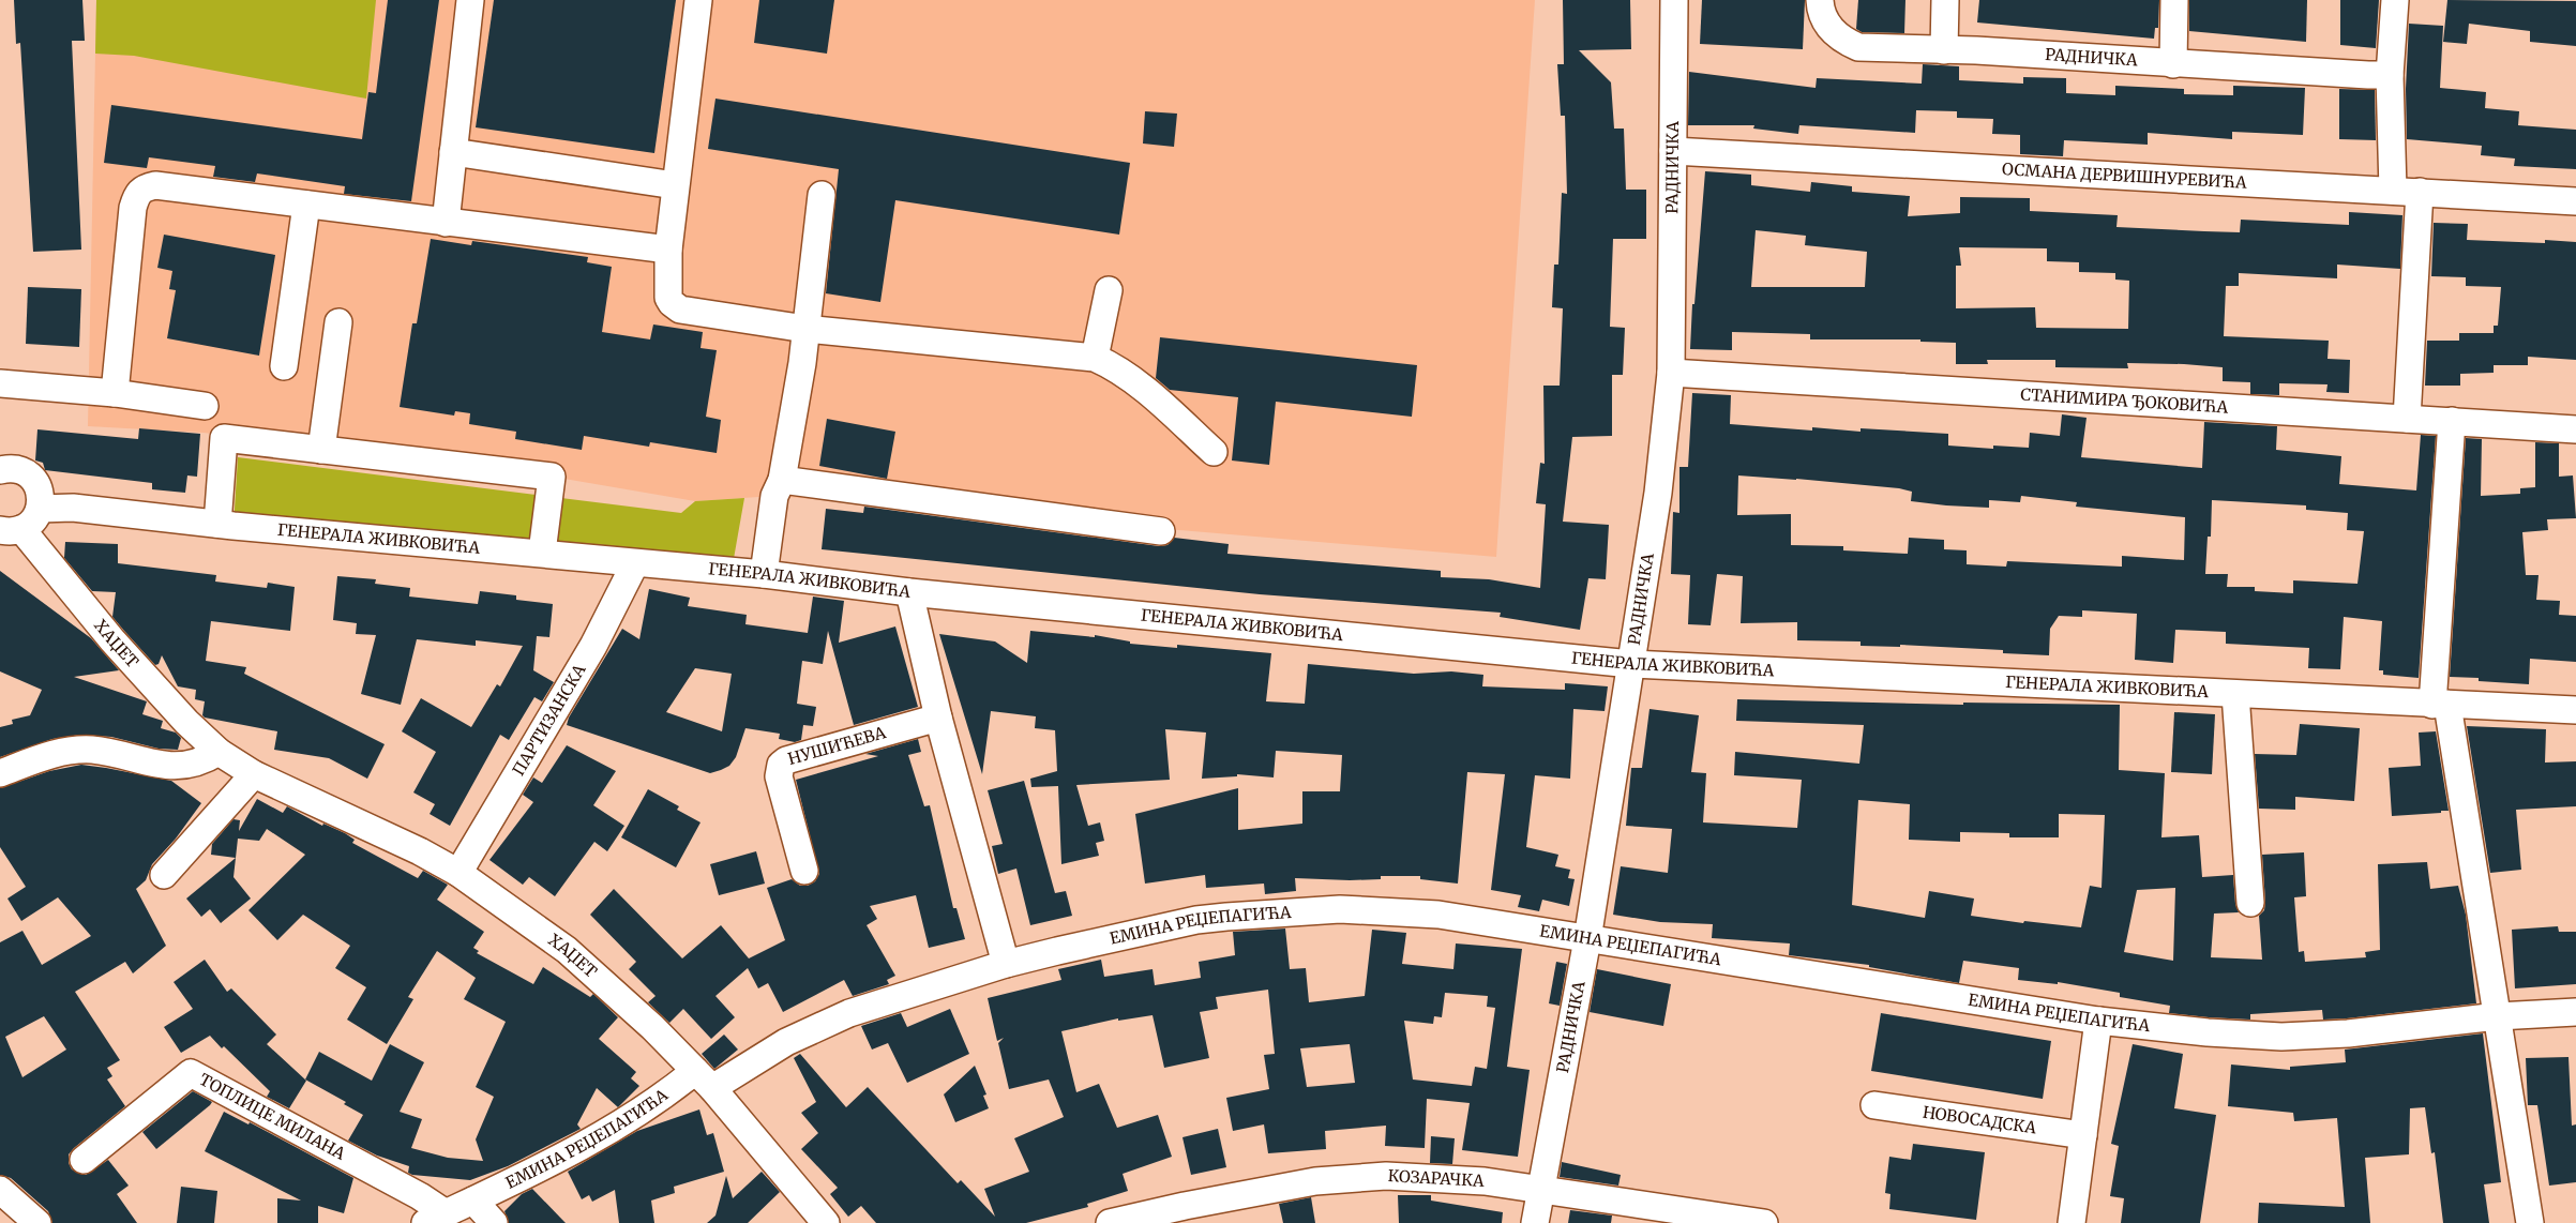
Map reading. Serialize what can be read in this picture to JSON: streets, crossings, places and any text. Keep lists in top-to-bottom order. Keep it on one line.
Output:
{"streets":{"street":["РАДНИЧКА","ОСМАНА ДЕРВИШНУРЕВИЋА","СТАНИМИРА ЂОКОВИЋА","ГЕНЕРАЛА ЖИВКОВИЋА","ХАЏЕТ","ПАРТИЗАНСКА","НУШИЋЕВА","ЕМИНА РЕЏЕПАГИЋА","ТОПЛИЦЕ МИЛАНА","НОВОСАДСКА","КОЗАРАЧКА"]},"crossings":[["РАДНИЧКА","ОСМАНА ДЕРВИШНУРЕВИЋА"],["РАДНИЧКА","СТАНИМИРА ЂОКОВИЋА"],["РАДНИЧКА","ГЕНЕРАЛА ЖИВКОВИЋА"],["РАДНИЧКА","ЕМИНА РЕЏЕПАГИЋА"],["РАДНИЧКА","КОЗАРАЧКА"],["ГЕНЕРАЛА ЖИВКОВИЋА","ПАРТИЗАНСКА"],["ХАЏЕТ","ПАРТИЗАНСКА"],["ХАЏЕТ","ЕМИНА РЕЏЕПАГИЋА"],["ЕМИНА РЕЏЕПАГИЋА","ТОПЛИЦЕ МИЛАНА"]]}
